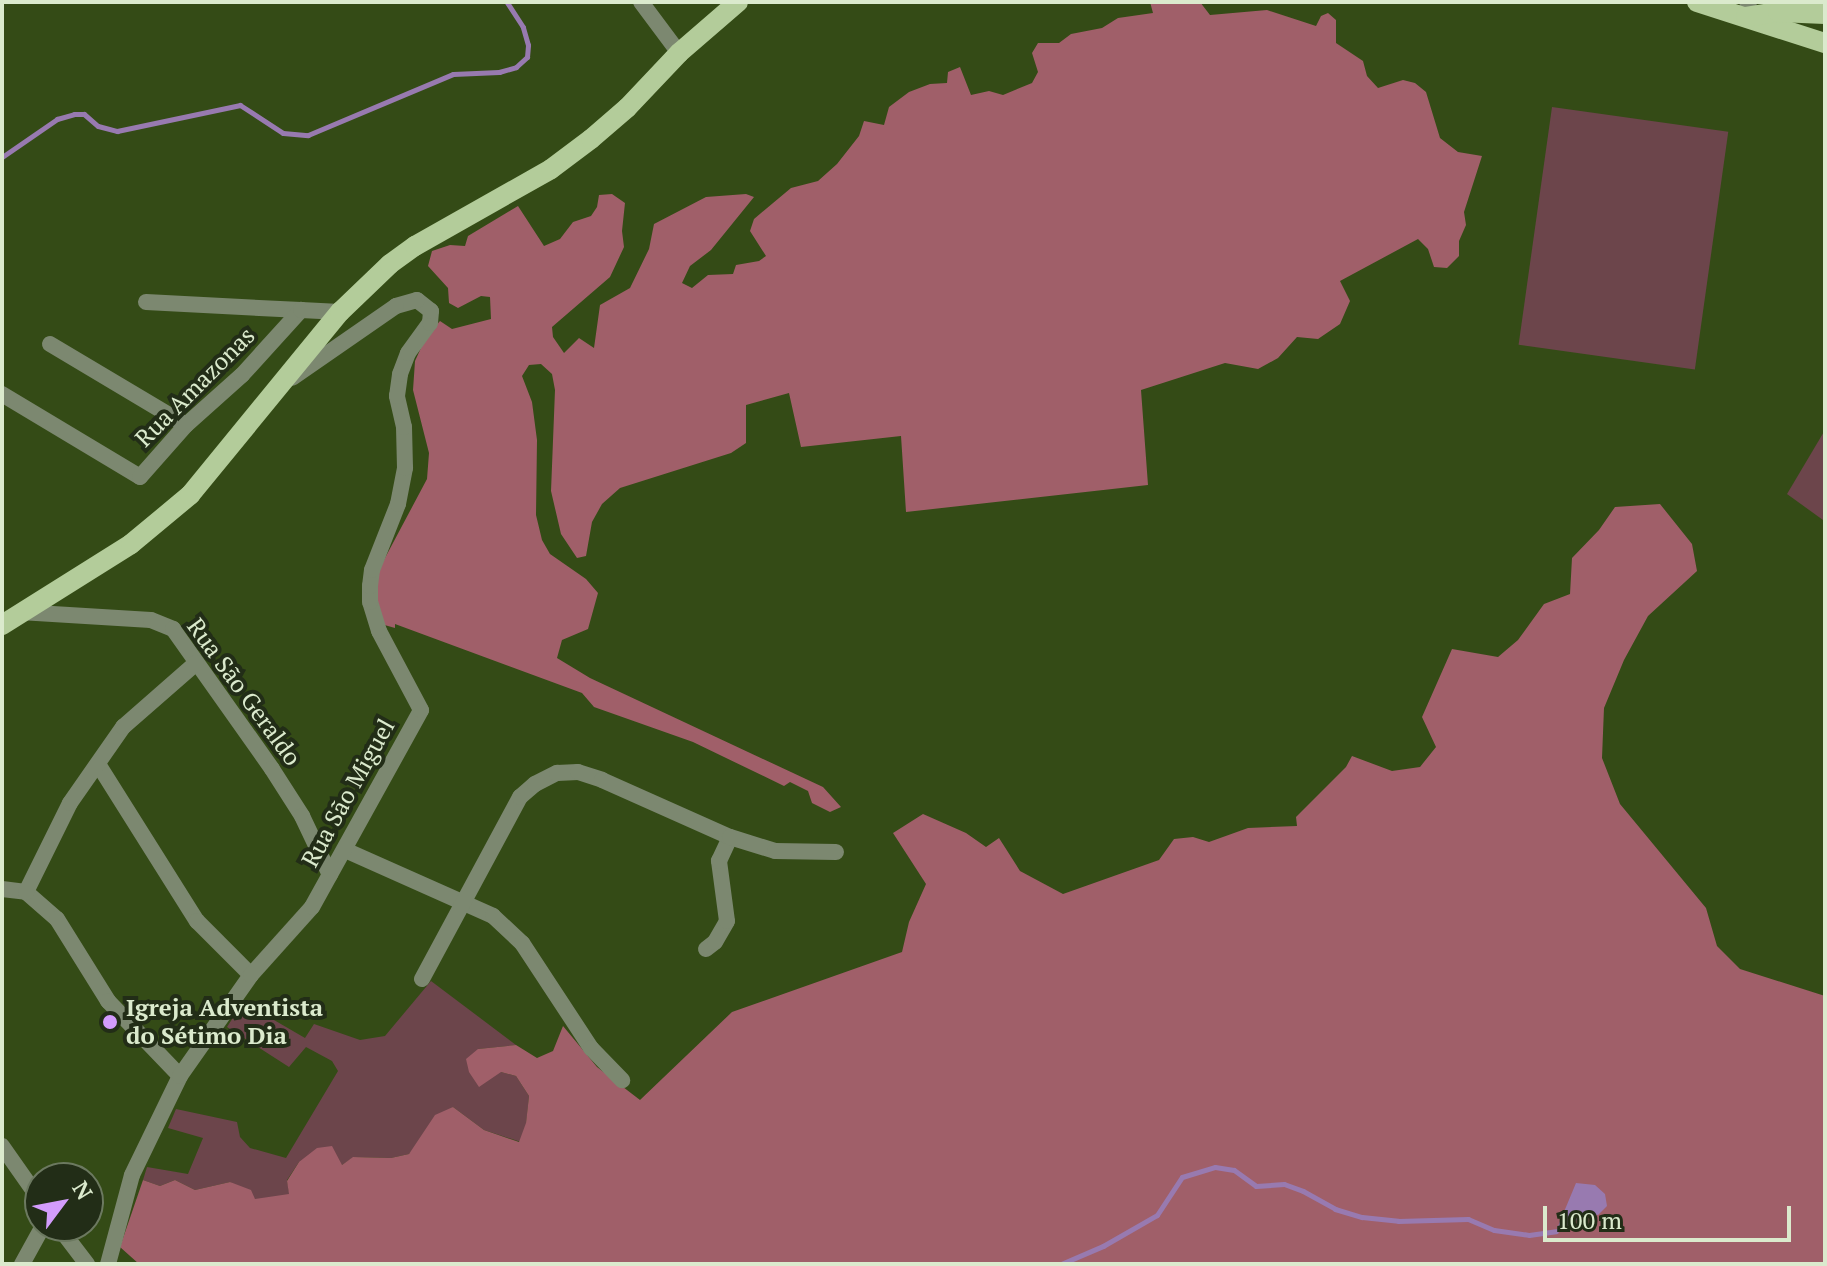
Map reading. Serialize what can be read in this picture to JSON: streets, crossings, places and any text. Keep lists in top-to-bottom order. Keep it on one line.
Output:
{"streets":{"street":["Rua Amazonas","Rua São Geraldo","Rua São Miguel"]},"crossings":[["Rua São Geraldo","Rua São Miguel"]],"places":["Igreja Adventista do Sétimo Dia"],"scale_bar":"100 m","north":"top right"}
